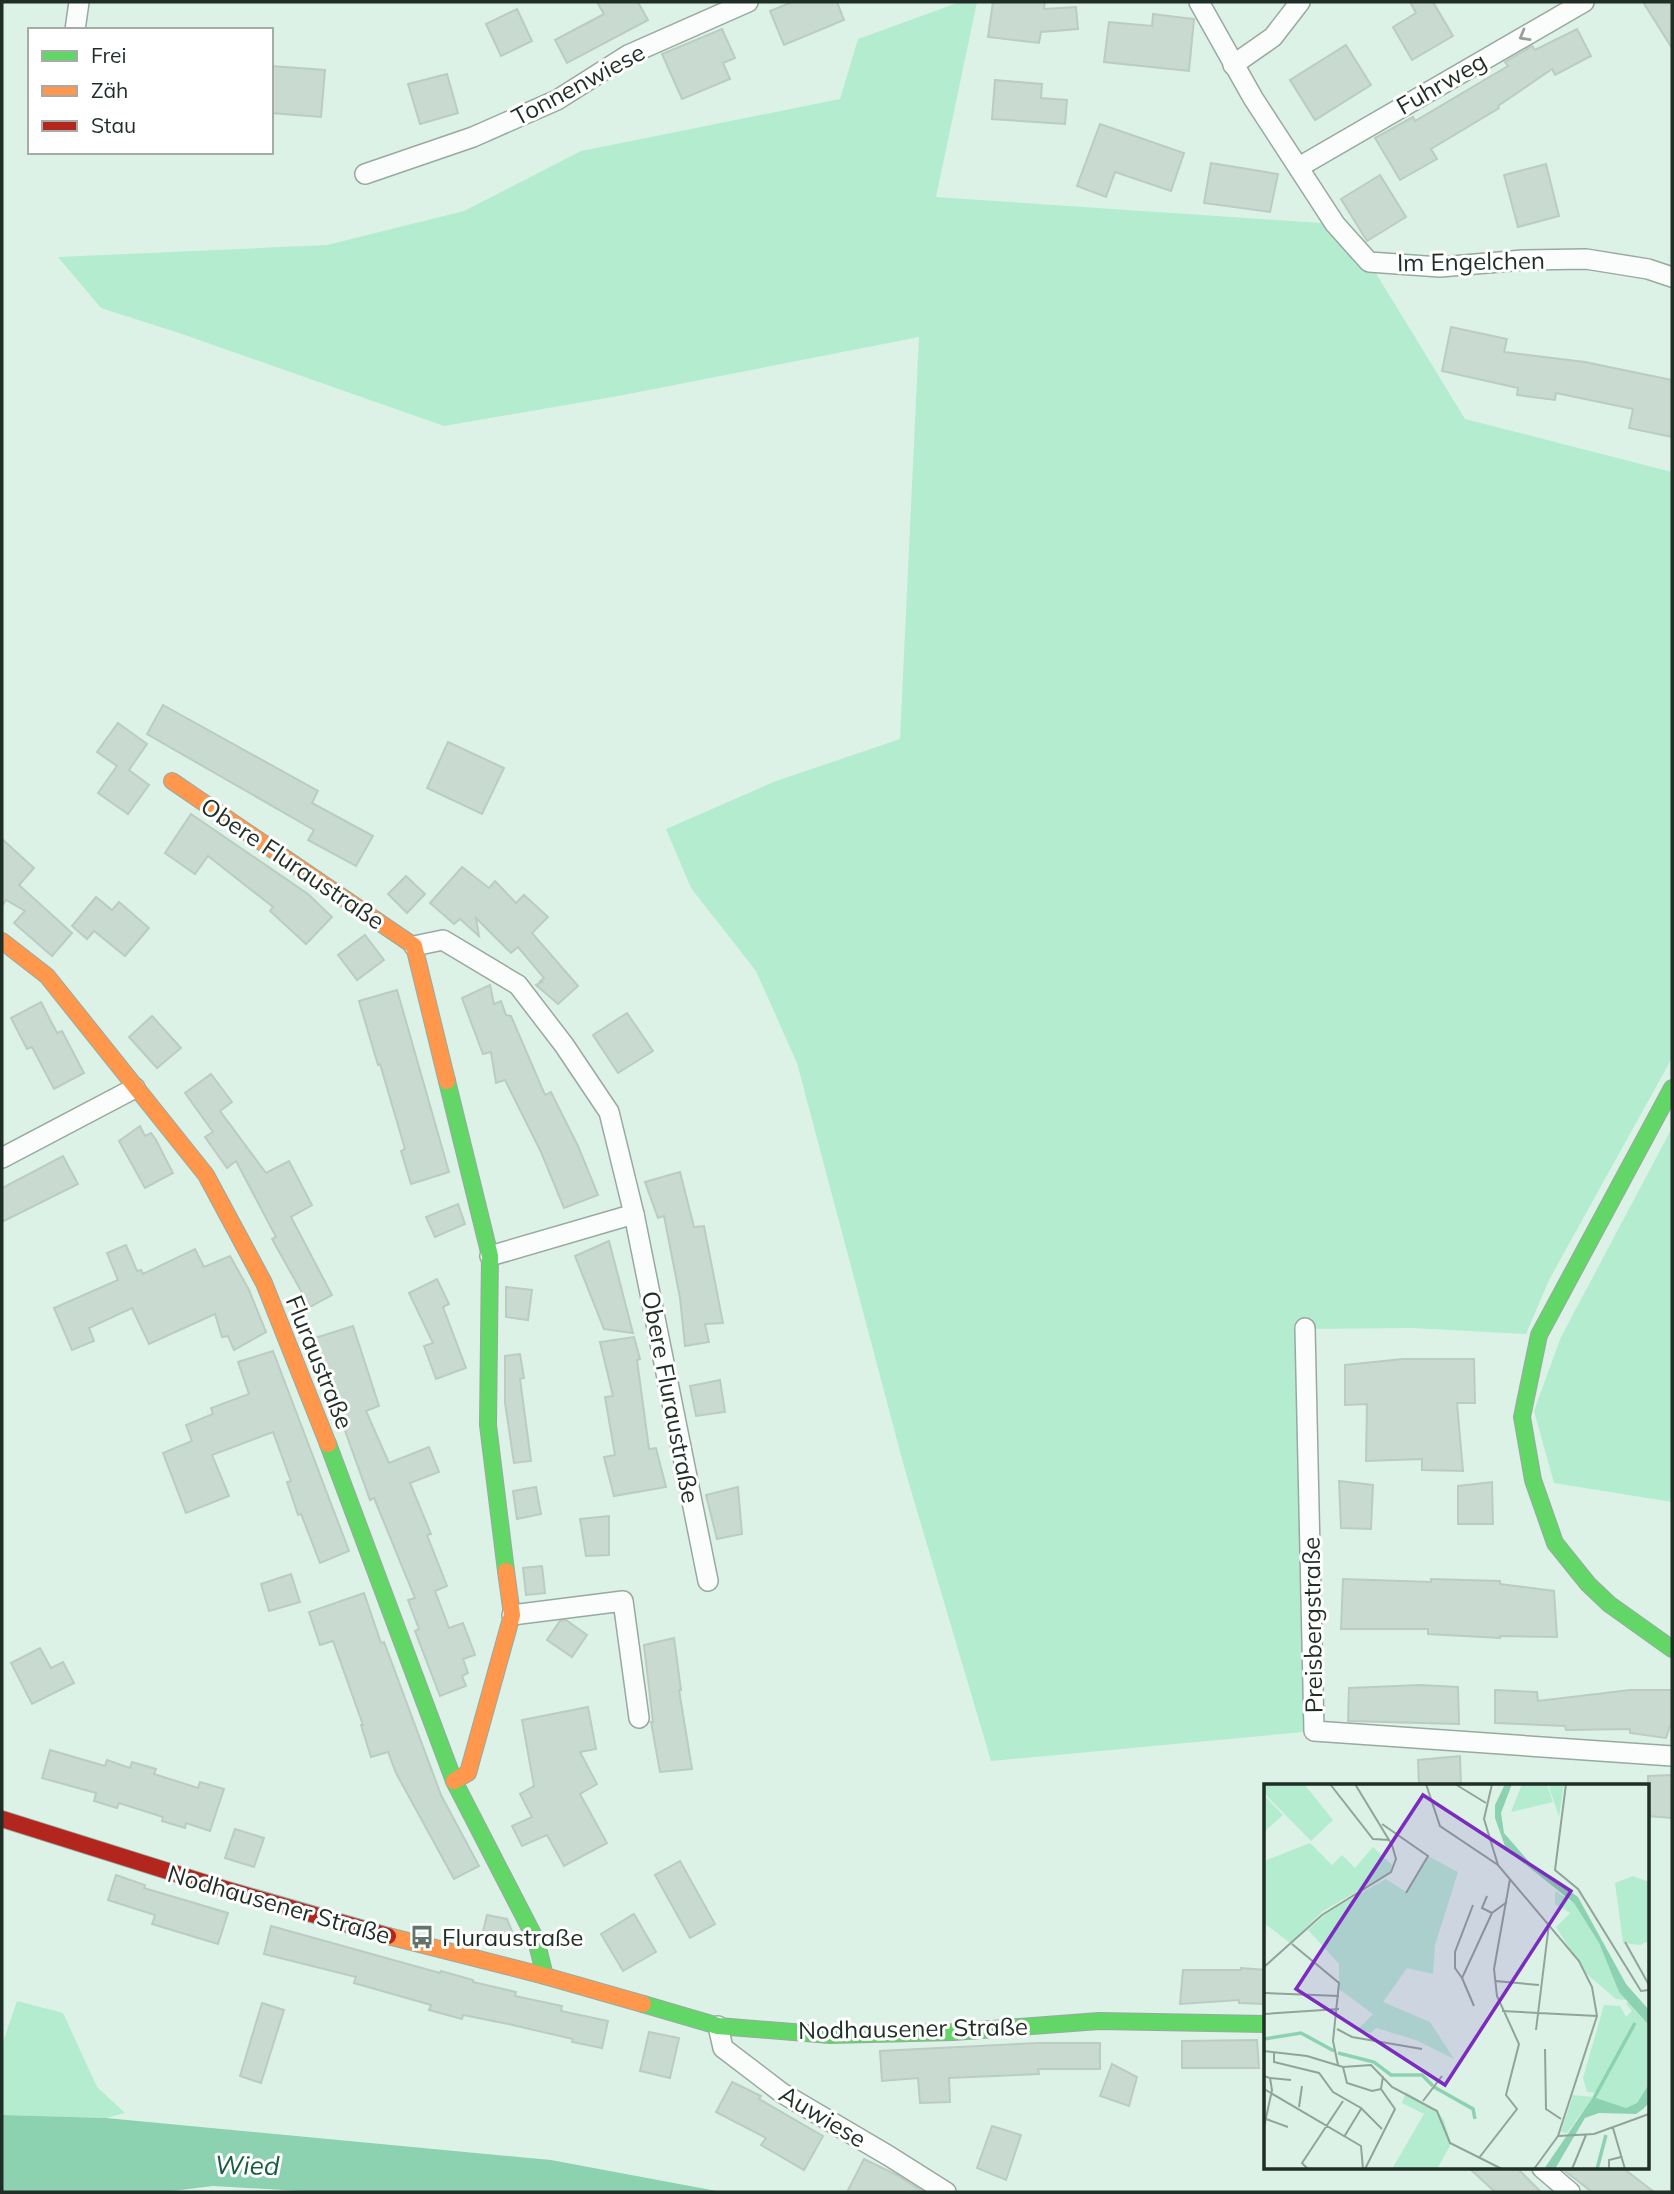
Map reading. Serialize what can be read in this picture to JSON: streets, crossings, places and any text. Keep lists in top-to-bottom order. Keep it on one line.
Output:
{"streets":{"street":["Fuhrweg","Tonnenwiese","Im Engelchen","Obere Fluraustraße","Fluraustraße","Preisbergstraße","Nodhausener Straße","Auwiese"]},"crossings":[["Fuhrweg","Im Engelchen"],["Fluraustraße","Nodhausener Straße"],["Nodhausener Straße","Auwiese"]],"one_way":["Fuhrweg"],"water":["Wied"],"places":{"bus stop":["Fluraustraße"]},"legend":["Frei","Zäh","Stau"]}
